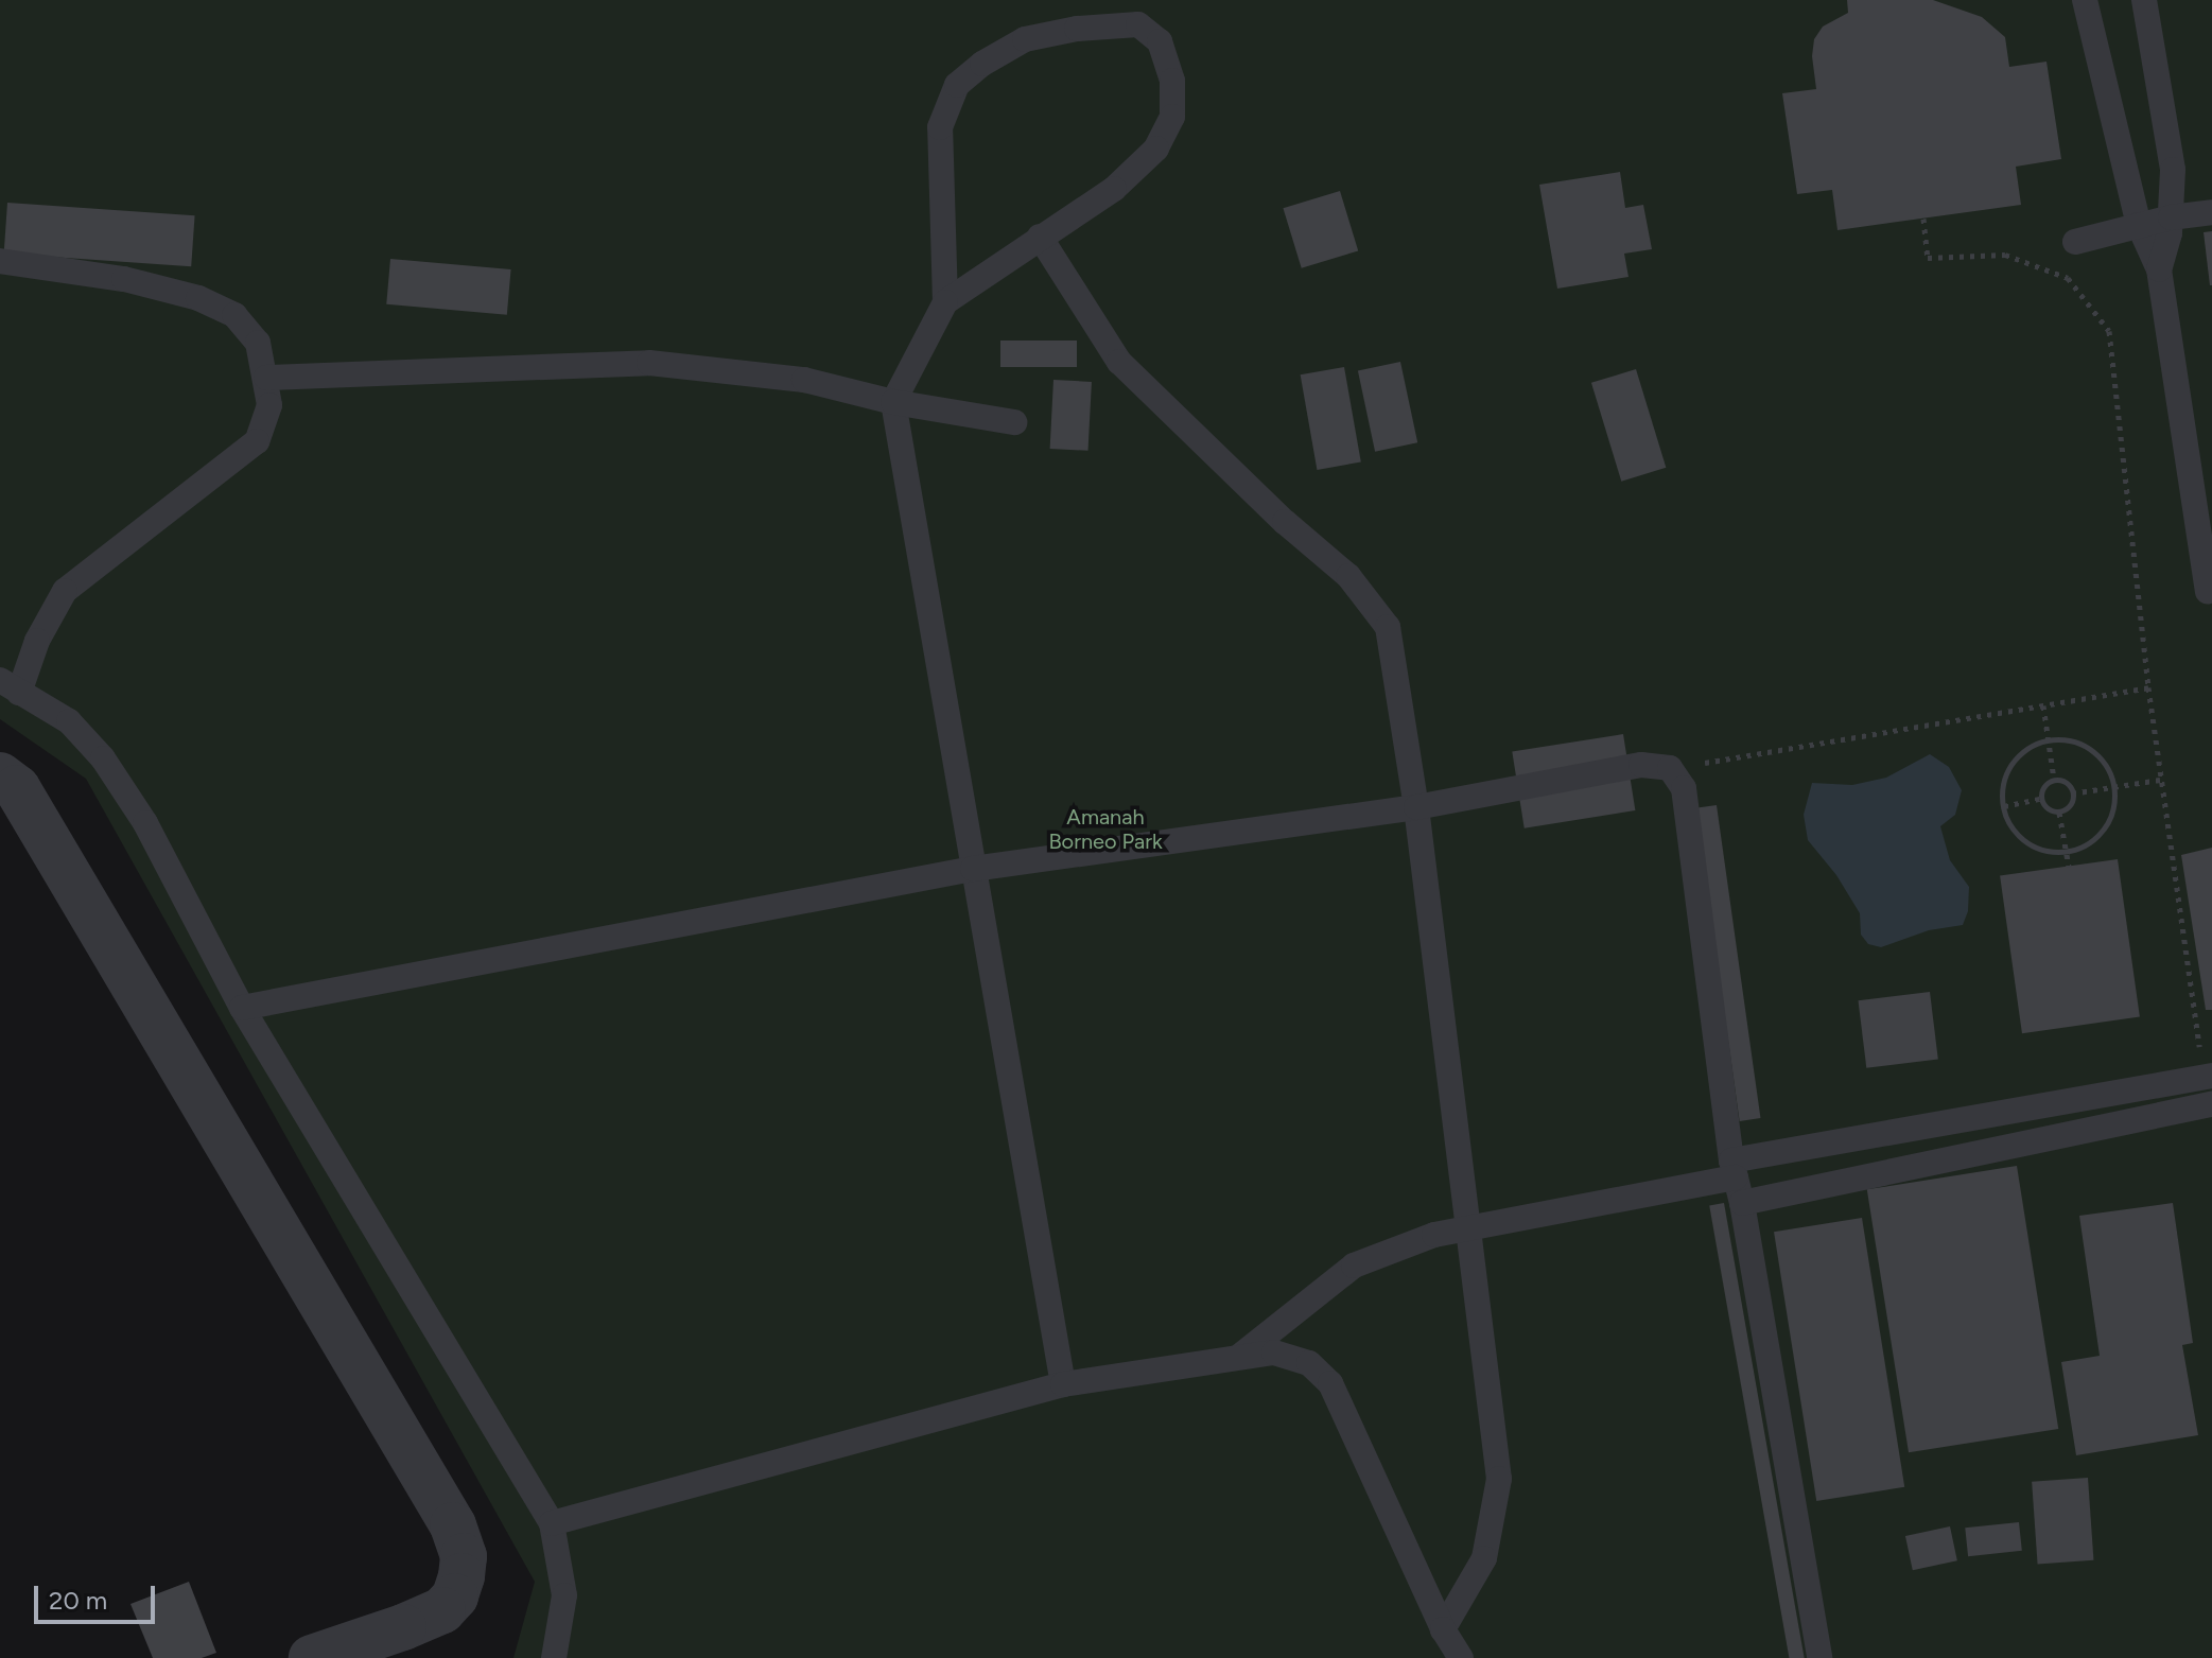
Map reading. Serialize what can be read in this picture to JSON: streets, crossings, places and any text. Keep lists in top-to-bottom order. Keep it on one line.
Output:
{"parks":["Amanah Borneo Park"],"scale_bar":"20 m"}
